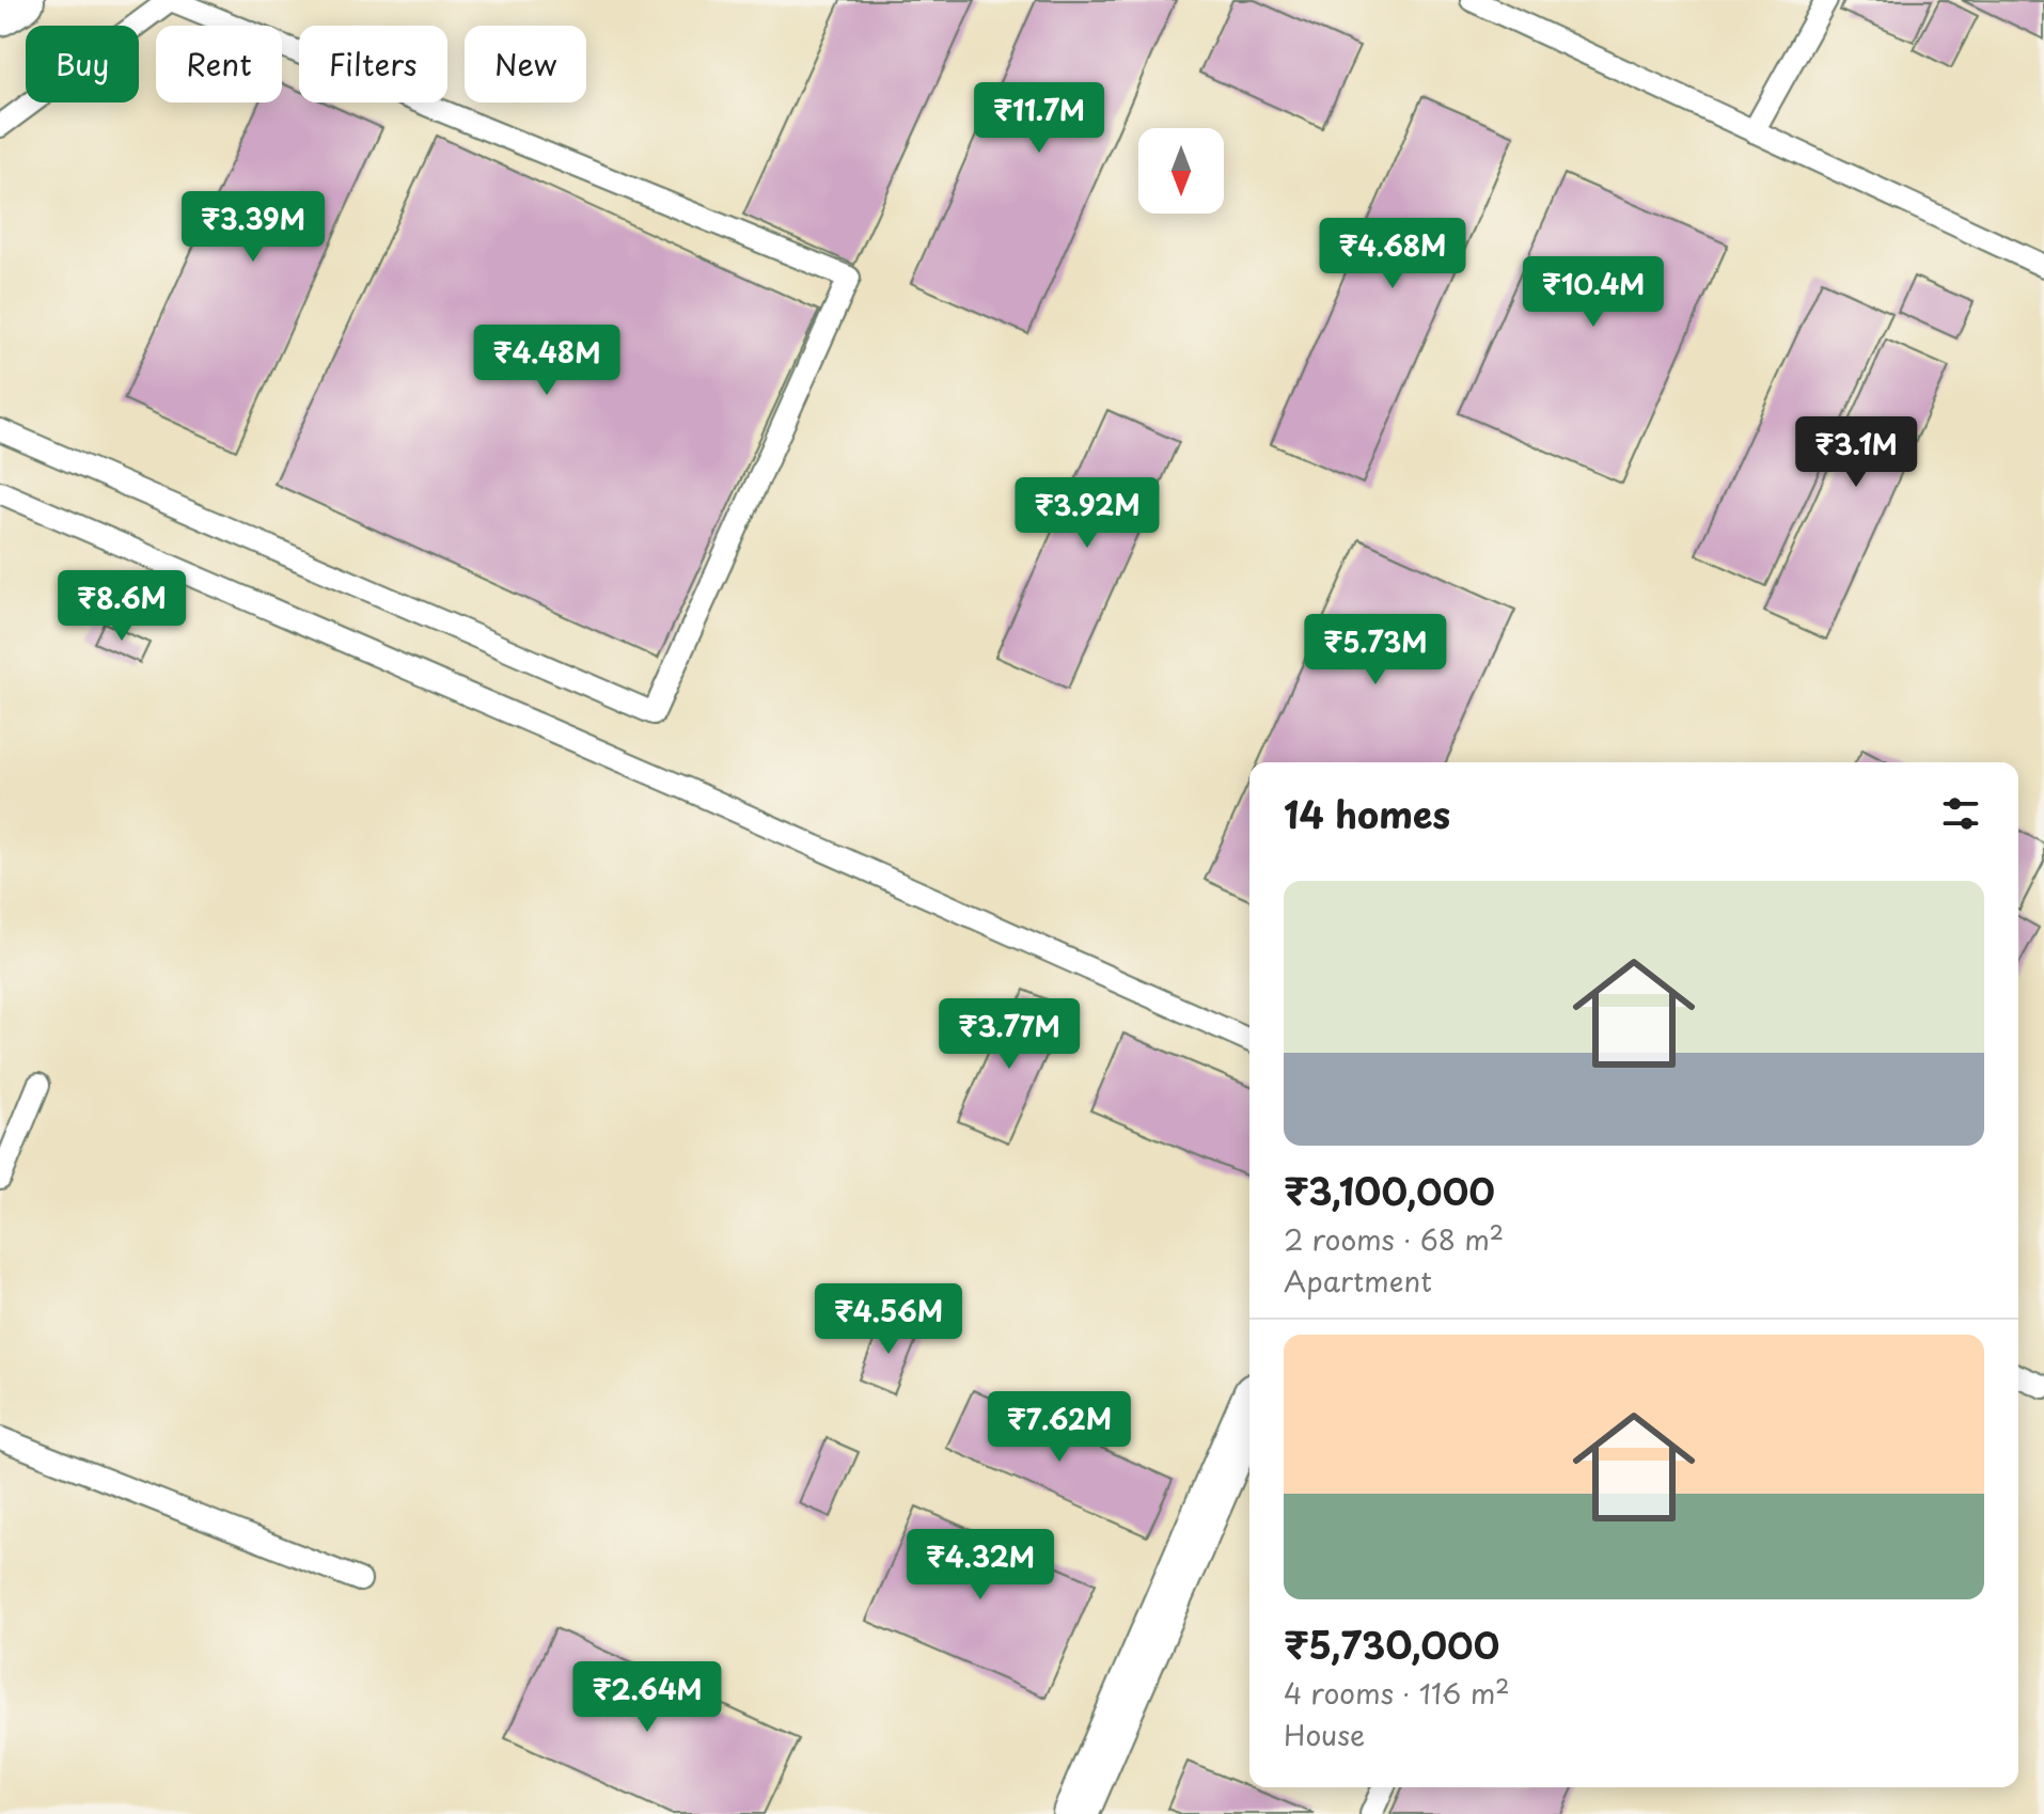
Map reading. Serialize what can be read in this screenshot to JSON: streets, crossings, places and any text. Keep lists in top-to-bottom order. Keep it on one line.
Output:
{"north":"bottom","page":{"chip":["Buy","Rent","Filters","New"],"price":["₹11.7M","₹3.39M","₹4.68M","₹10.4M","₹4.48M","₹3.1M","₹3.92M","₹8.6M","₹5.73M","₹3.77M","₹4.56M","₹7.62M","₹4.32M","₹2.64M"],"heading":"14 homes","list":[{"name":"₹3,100,000","note":"2 rooms · 68 m² · Apartment"},{"name":"₹5,730,000","note":"4 rooms · 116 m² · House"}]}}
